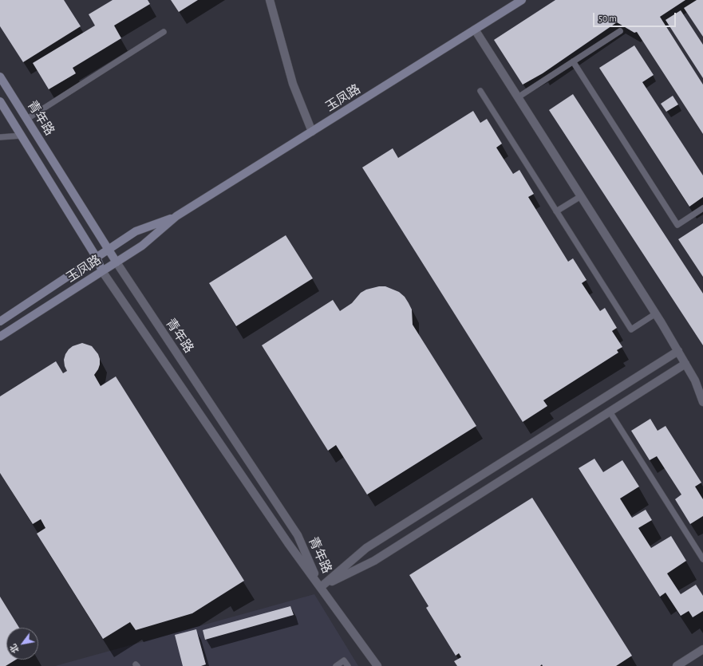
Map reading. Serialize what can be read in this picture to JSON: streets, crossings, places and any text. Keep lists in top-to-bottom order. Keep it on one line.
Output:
{"streets":{"street":["玉凤路","青年路"]},"crossings":[["玉凤路","青年路"]],"scale_bar":"50 m","north":"bottom left"}
